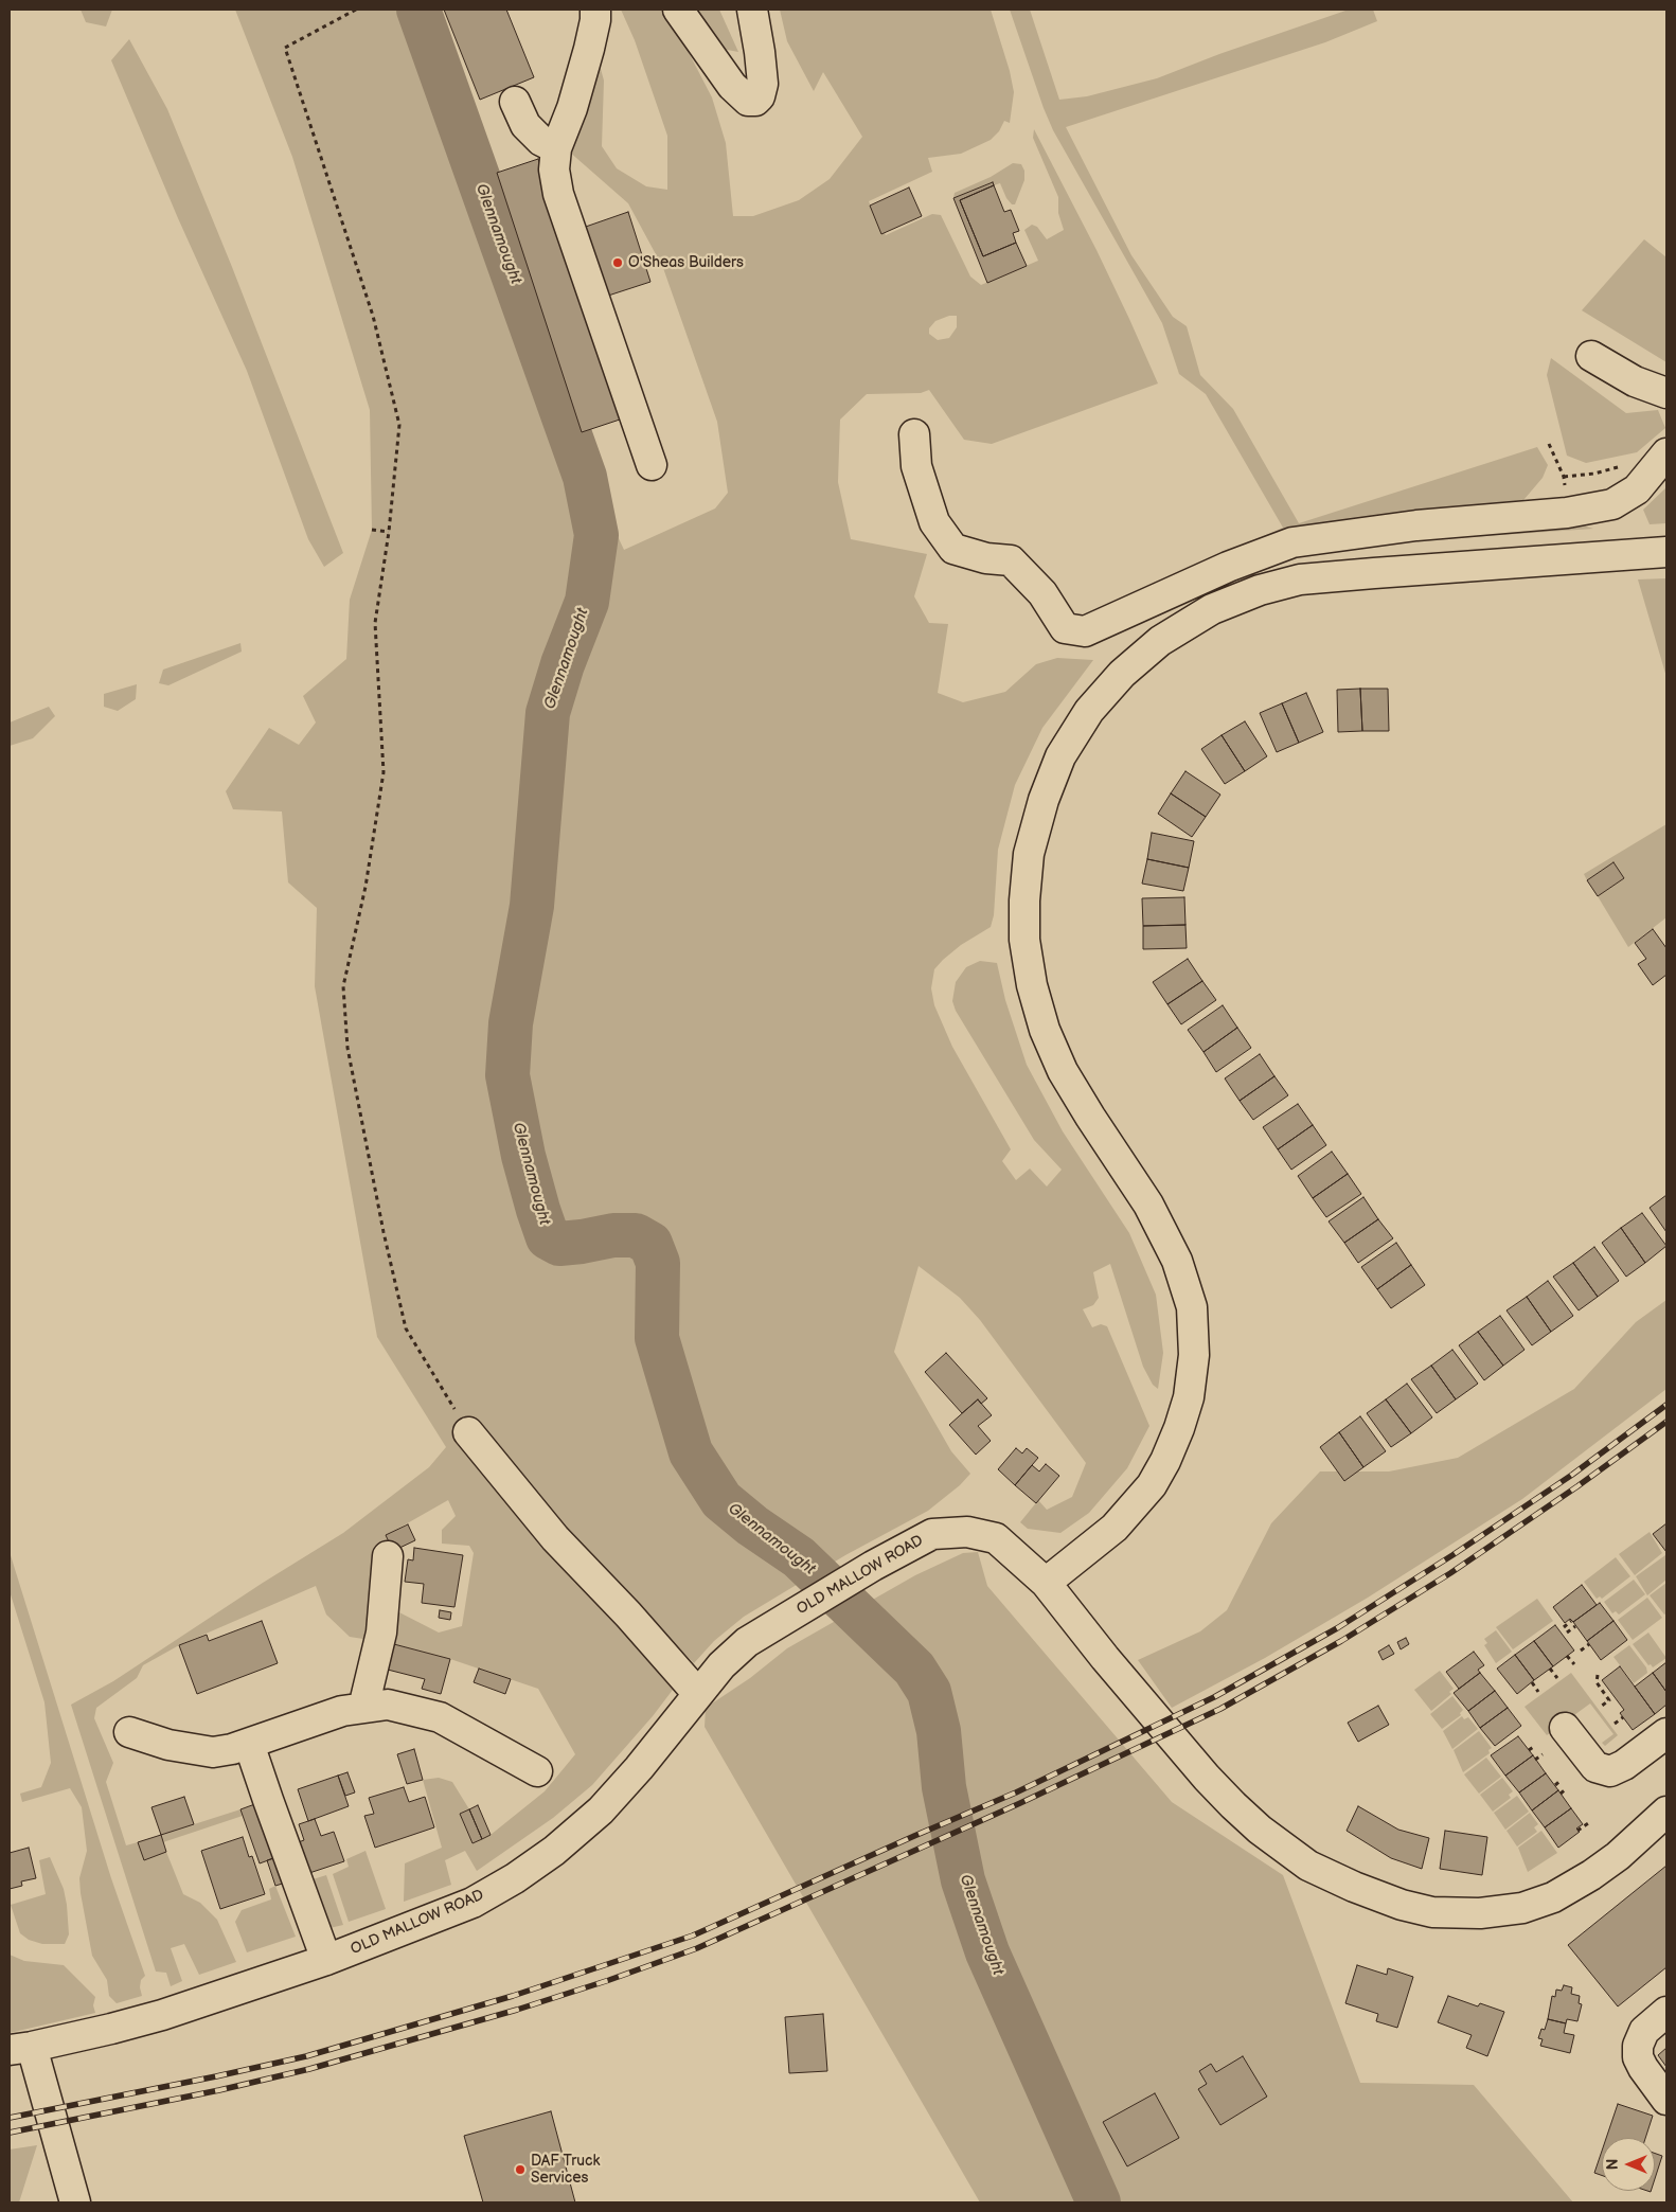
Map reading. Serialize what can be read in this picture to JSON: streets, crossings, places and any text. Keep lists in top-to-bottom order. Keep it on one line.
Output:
{"streets":{"street":["OLD MALLOW ROAD"]},"water":["Glennamought"],"places":["O'Sheas Builders","DAF Truck Services"],"north":"left"}
